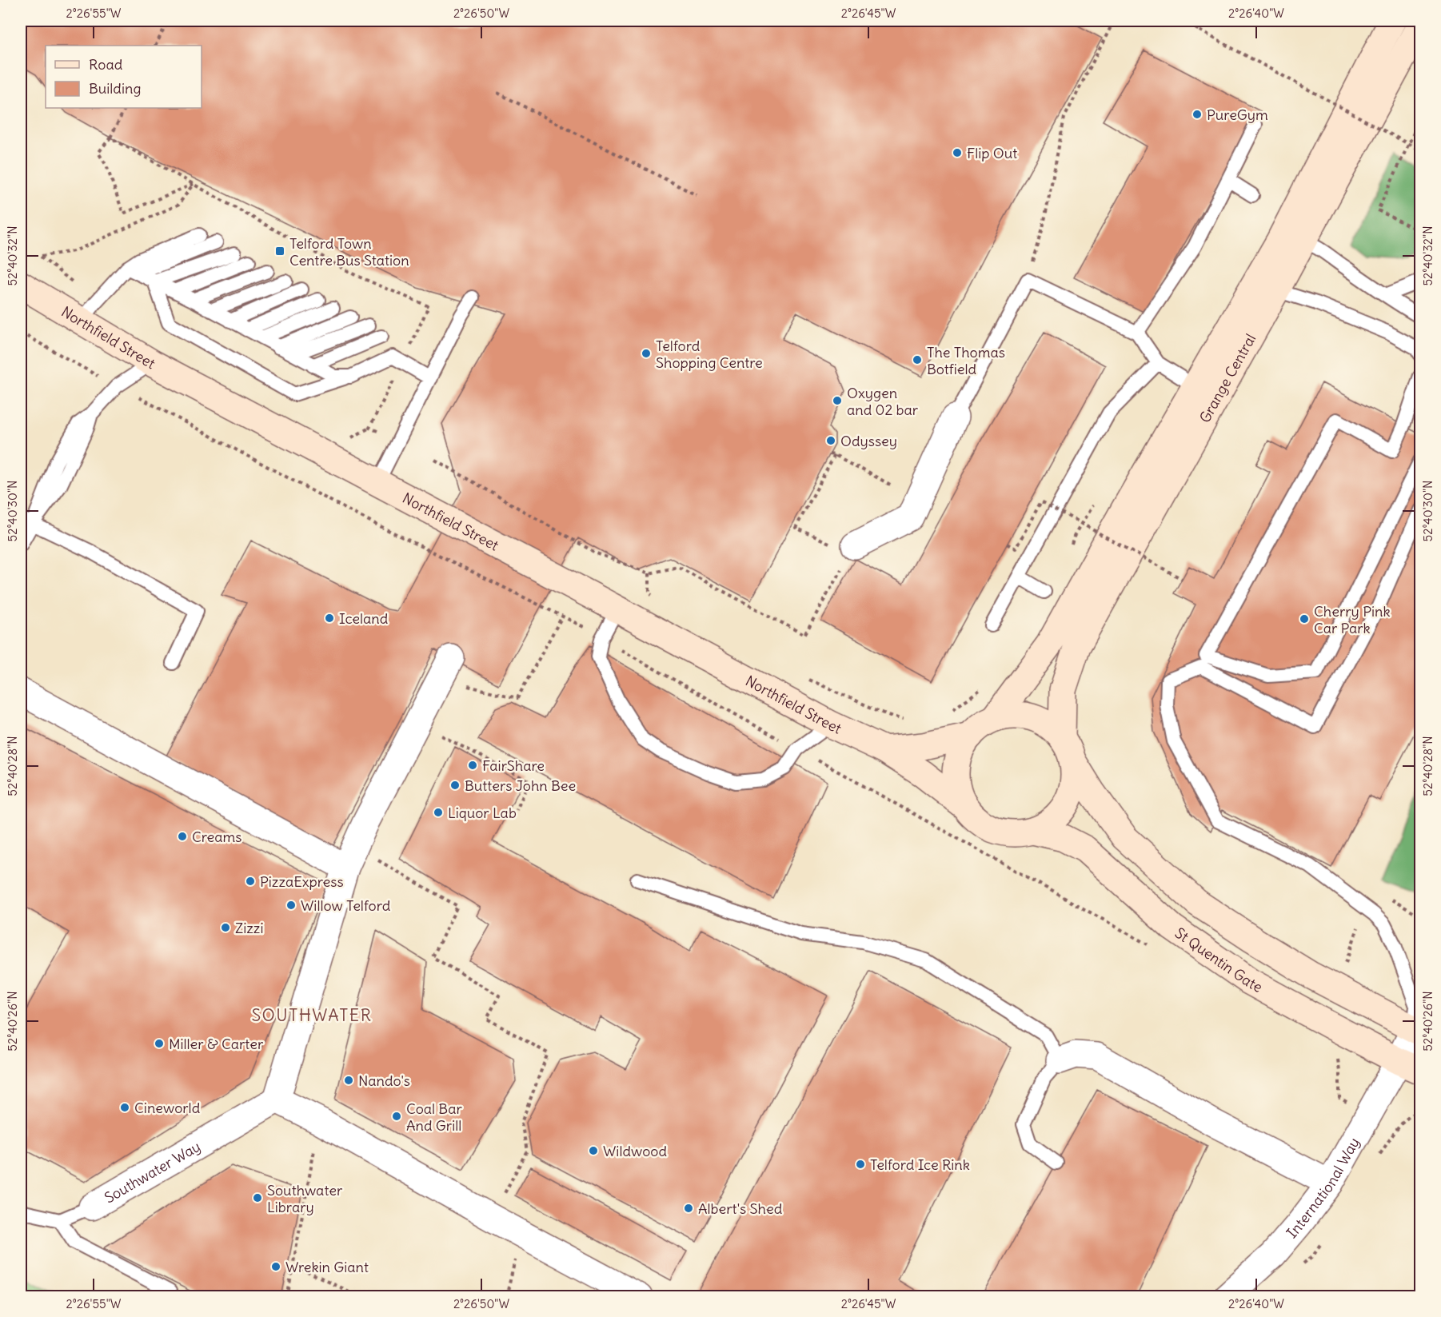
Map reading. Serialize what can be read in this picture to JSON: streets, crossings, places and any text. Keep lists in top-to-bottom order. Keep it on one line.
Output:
{"streets":{"street":["Northfield Street","Grange Central","St Quentin Gate","Southwater Way","International Way"]},"crossings":[["Northfield Street","Grange Central"],["Northfield Street","St Quentin Gate"],["Grange Central","St Quentin Gate"],["St Quentin Gate","International Way"]],"districts":["SOUTHWATER"],"places":{"other":["PureGym","Flip Out","Telford Shopping Centre","The Thomas Botfield","Oxygen and 02 bar","Odyssey","Iceland","Cherry Pink Car Park","FairShare","Butters John Bee","Liquor Lab","Creams","PizzaExpress","Willow Telford","Zizzi","Miller & Carter","Nando's","Cineworld","Coal Bar And Grill","Wildwood","Telford Ice Rink","Southwater Library","Albert's Shed","Wrekin Giant"],"transit":["Telford Town Centre Bus Station"]},"legend":["Road","Building"],"coordinates":["2°26'55\"W","2°26'50\"W","2°26'45\"W","2°26'40\"W","52°40'32\"N","52°40'30\"N","52°40'28\"N","52°40'26\"N"]}
